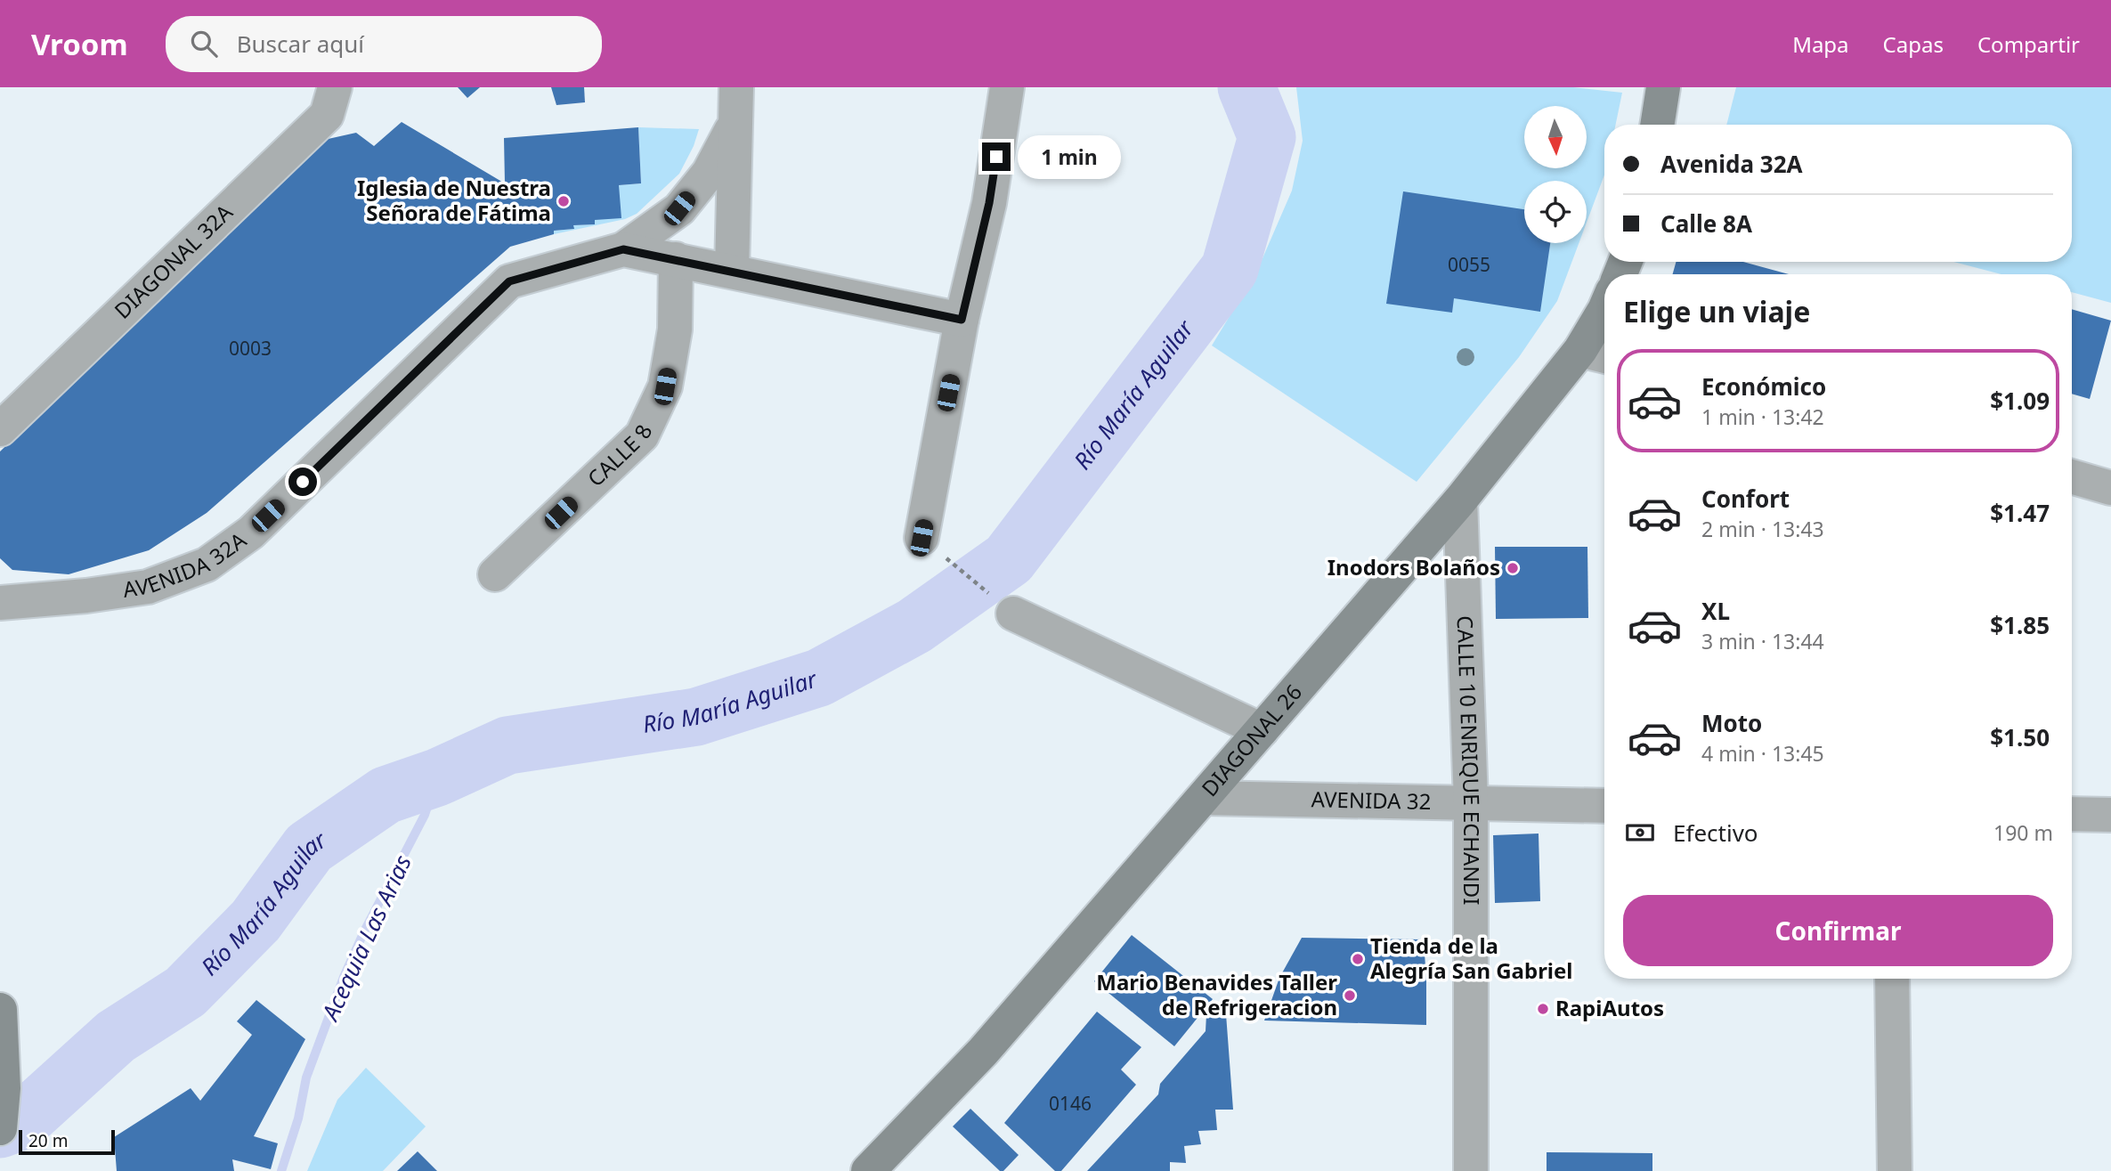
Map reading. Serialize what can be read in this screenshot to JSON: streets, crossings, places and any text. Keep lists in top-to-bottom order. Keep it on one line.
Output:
{"streets":{"main road":["DIAGONAL 26"],"street":["DIAGONAL 32A","CALLE 8","AVENIDA 32A","CALLE 10 ENRIQUE ECHANDI","AVENIDA 32"]},"crossings":[["CALLE 8","AVENIDA 32A"],["DIAGONAL 26","CALLE 10 ENRIQUE ECHANDI"],["DIAGONAL 26","AVENIDA 32"],["CALLE 10 ENRIQUE ECHANDI","AVENIDA 32"]],"water":["Río María Aguilar","Acequia Las Arias"],"places":["Iglesia de Nuestra Señora de Fátima","Inodors Bolaños","Tienda de la Alegría San Gabriel","Mario Benavides Taller de Refrigeracion","RapiAutos"],"house_numbers":["0055","0003","0146"],"scale_bar":"20 m","north":"bottom","page":{"header":"Vroom","search":"Buscar aquí","nav":["Mapa","Capas","Compartir"],"banner":["Avenida 32A","Calle 8A"],"bubble":"1 min","heading":"Elige un viaje","list":[{"name":"Económico","note":"1 min · 13:42","value":"$1.09"},{"name":"Confort","note":"2 min · 13:43","value":"$1.47"},{"name":"XL","note":"3 min · 13:44","value":"$1.85"},{"name":"Moto","note":"4 min · 13:45","value":"$1.50"}],"pay":["Efectivo","190 m"],"buttons":"Confirmar","scale":"20 m"}}
